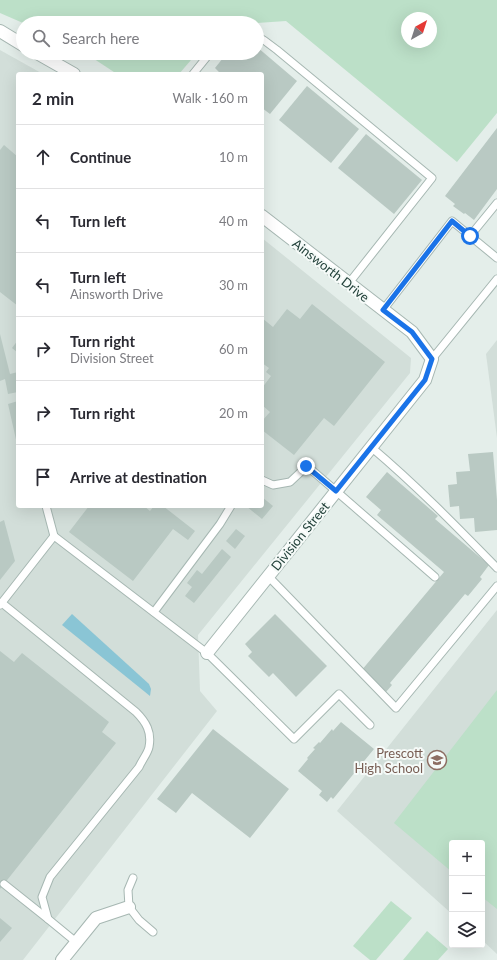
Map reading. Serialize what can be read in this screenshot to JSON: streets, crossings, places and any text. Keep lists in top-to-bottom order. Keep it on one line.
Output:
{"streets":{"street":["Ainsworth Drive","Division Street"]},"crossings":[["Ainsworth Drive","Division Street"]],"places":{"school or university":["Prescott High School"]},"north":"top right","page":{"search":"Search here","heading":["2 min","Walk · 160 m"],"list":[["Continue","10 m"],["Turn left","40 m"],["Turn left","Ainsworth Drive","30 m"],["Turn right","Division Street","60 m"],["Turn right","20 m"],"Arrive at destination"],"map_buttons":["+","−"]}}
